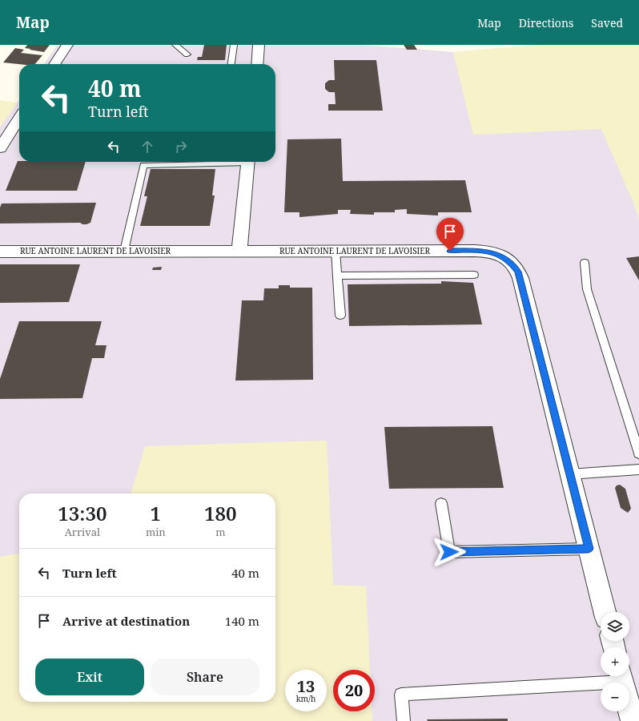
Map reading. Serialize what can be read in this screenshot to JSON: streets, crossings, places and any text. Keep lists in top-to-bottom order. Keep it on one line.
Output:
{"streets":{"street":["RUE ANTOINE LAURENT DE LAVOISIER"]},"page":{"header":"Map","nav":["Map","Directions","Saved"],"turn":["40 m","Turn left"],"eta":["13:30","Arrival","1","min","180","m"],"list":[{"name":"Turn left","value":"40 m"},{"name":"Arrive at destination","value":"140 m"}],"map_buttons":["+","−"],"buttons":["Exit","Share"],"speed":"13 km/h","limit":"20"}}
